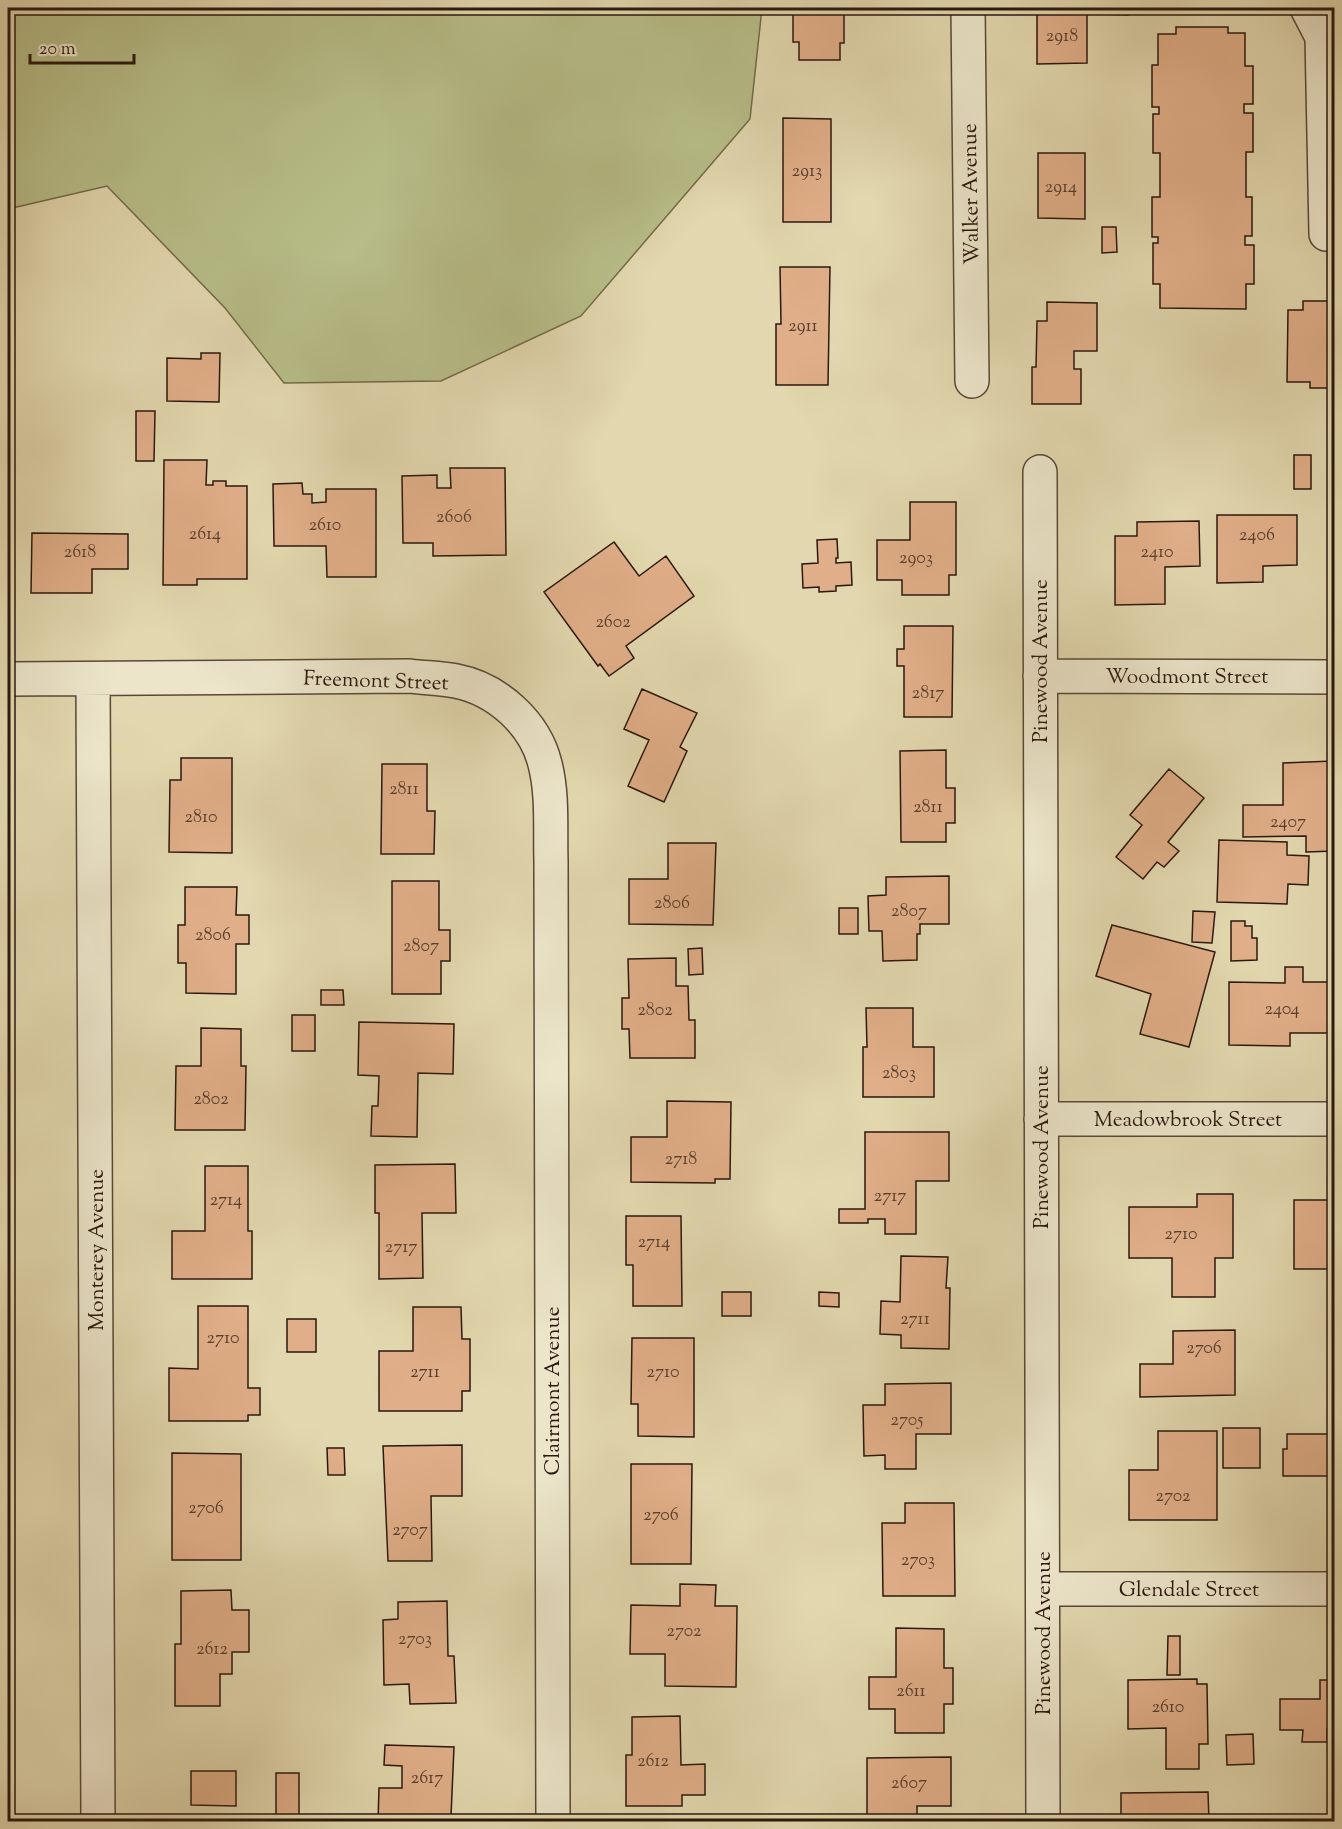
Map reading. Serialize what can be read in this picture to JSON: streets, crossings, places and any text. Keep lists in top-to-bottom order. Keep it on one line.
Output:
{"streets":{"street":["Walker Avenue","Pinewood Avenue","Woodmont Street","Freemont Street","Meadowbrook Street","Monterey Avenue","Clairmont Avenue","Glendale Street"]},"crossings":[["Pinewood Avenue","Woodmont Street"],["Pinewood Avenue","Meadowbrook Street"],["Pinewood Avenue","Glendale Street"],["Freemont Street","Monterey Avenue"],["Freemont Street","Clairmont Avenue"]],"house_numbers":["2918","2913","2914","2911","2606","2610","2614","2406","2618","2410","2903","2602","2817","2811","2811","2810","2407","2806","2807","2806","2807","2404","2802","2803","2802","2718","2717","2714","2710","2714","2717","2711","2710","2706","2711","2710","2705","2702","2706","2706","2707","2703","2702","2703","2612","2611","2610","2612","2617","2607"],"scale_bar":"20 m"}
